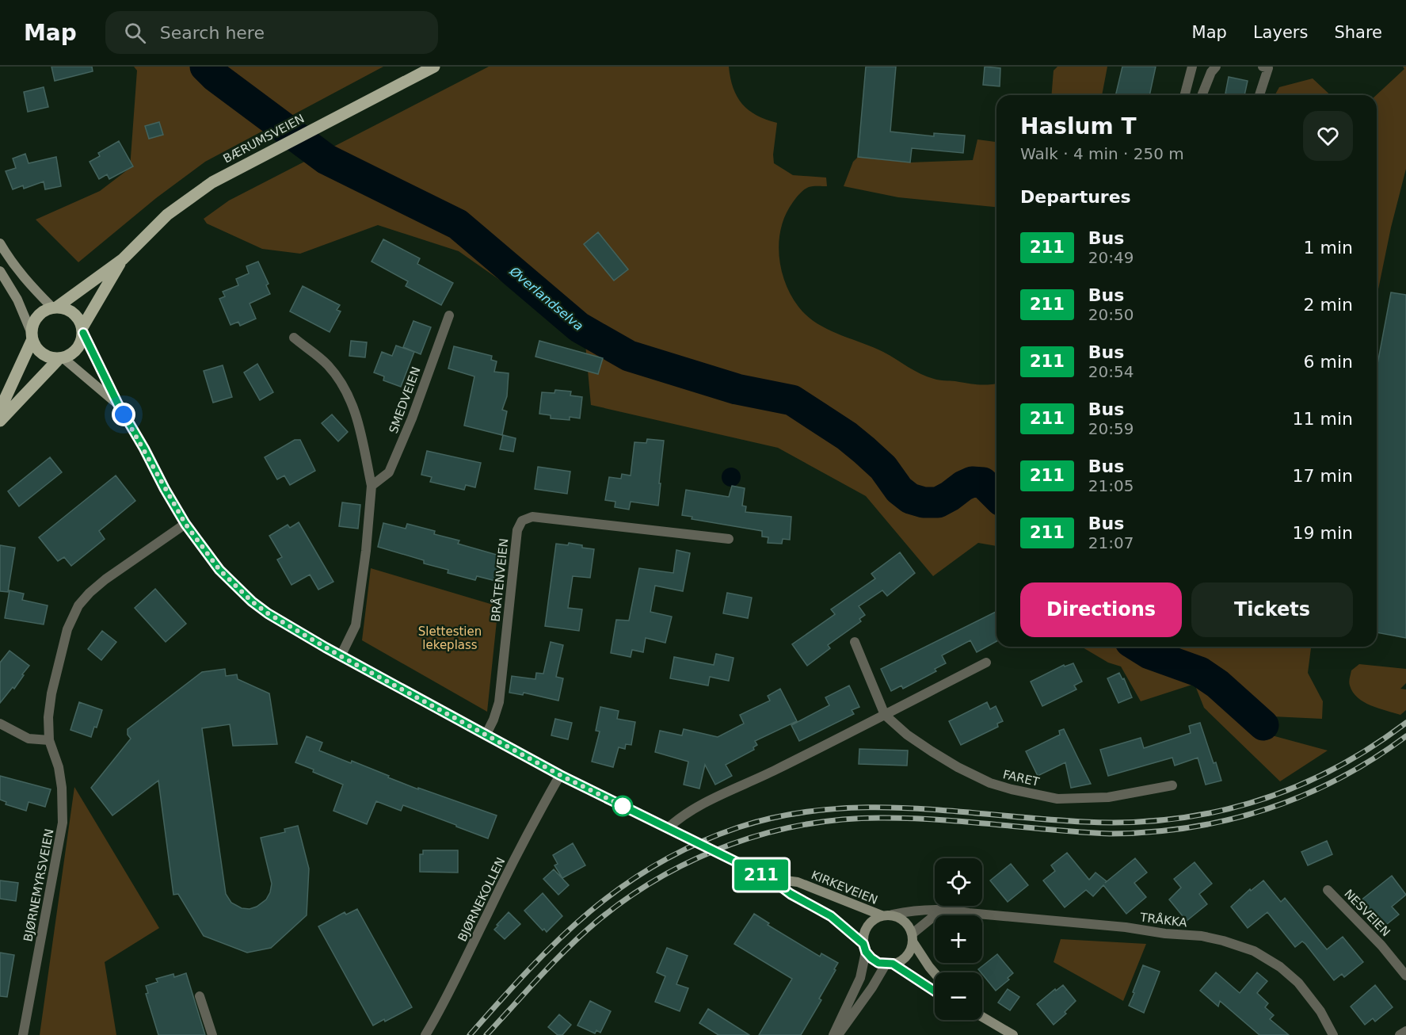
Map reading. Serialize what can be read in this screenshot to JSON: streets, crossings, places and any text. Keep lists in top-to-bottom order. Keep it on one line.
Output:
{"streets":{"main road":["BÆRUMSVEIEN","KIRKEVEIEN"],"street":["SMEDVEIEN","BRÅTENVEIEN","FARET","BJØRNEMYRSVEIEN","BJØRNEKOLLEN","NESVEIEN","TRÅKKA"]},"crossings":[["BÆRUMSVEIEN","KIRKEVEIEN"],["BRÅTENVEIEN","KIRKEVEIEN"],["BJØRNEMYRSVEIEN","KIRKEVEIEN"],["KIRKEVEIEN","BJØRNEKOLLEN"],["KIRKEVEIEN","TRÅKKA"]],"water":["Øverlandselva"],"parks":["Slettestien lekeplass"],"lines":["bus line 211"],"page":{"header":"Map","search":"Search here","nav":["Map","Layers","Share"],"on_map":"211","heading":[["Haslum T","Walk · 4 min · 250 m"],"Departures"],"list":[{"mark":"211","name":"Bus","note":"20:49","value":"1 min"},{"mark":"211","name":"Bus","note":"20:50","value":"2 min"},{"mark":"211","name":"Bus","note":"20:54","value":"6 min"},{"mark":"211","name":"Bus","note":"20:59","value":"11 min"},{"mark":"211","name":"Bus","note":"21:05","value":"17 min"},{"mark":"211","name":"Bus","note":"21:07","value":"19 min"}],"buttons":["Directions","Tickets"],"map_buttons":["+","−"]}}
